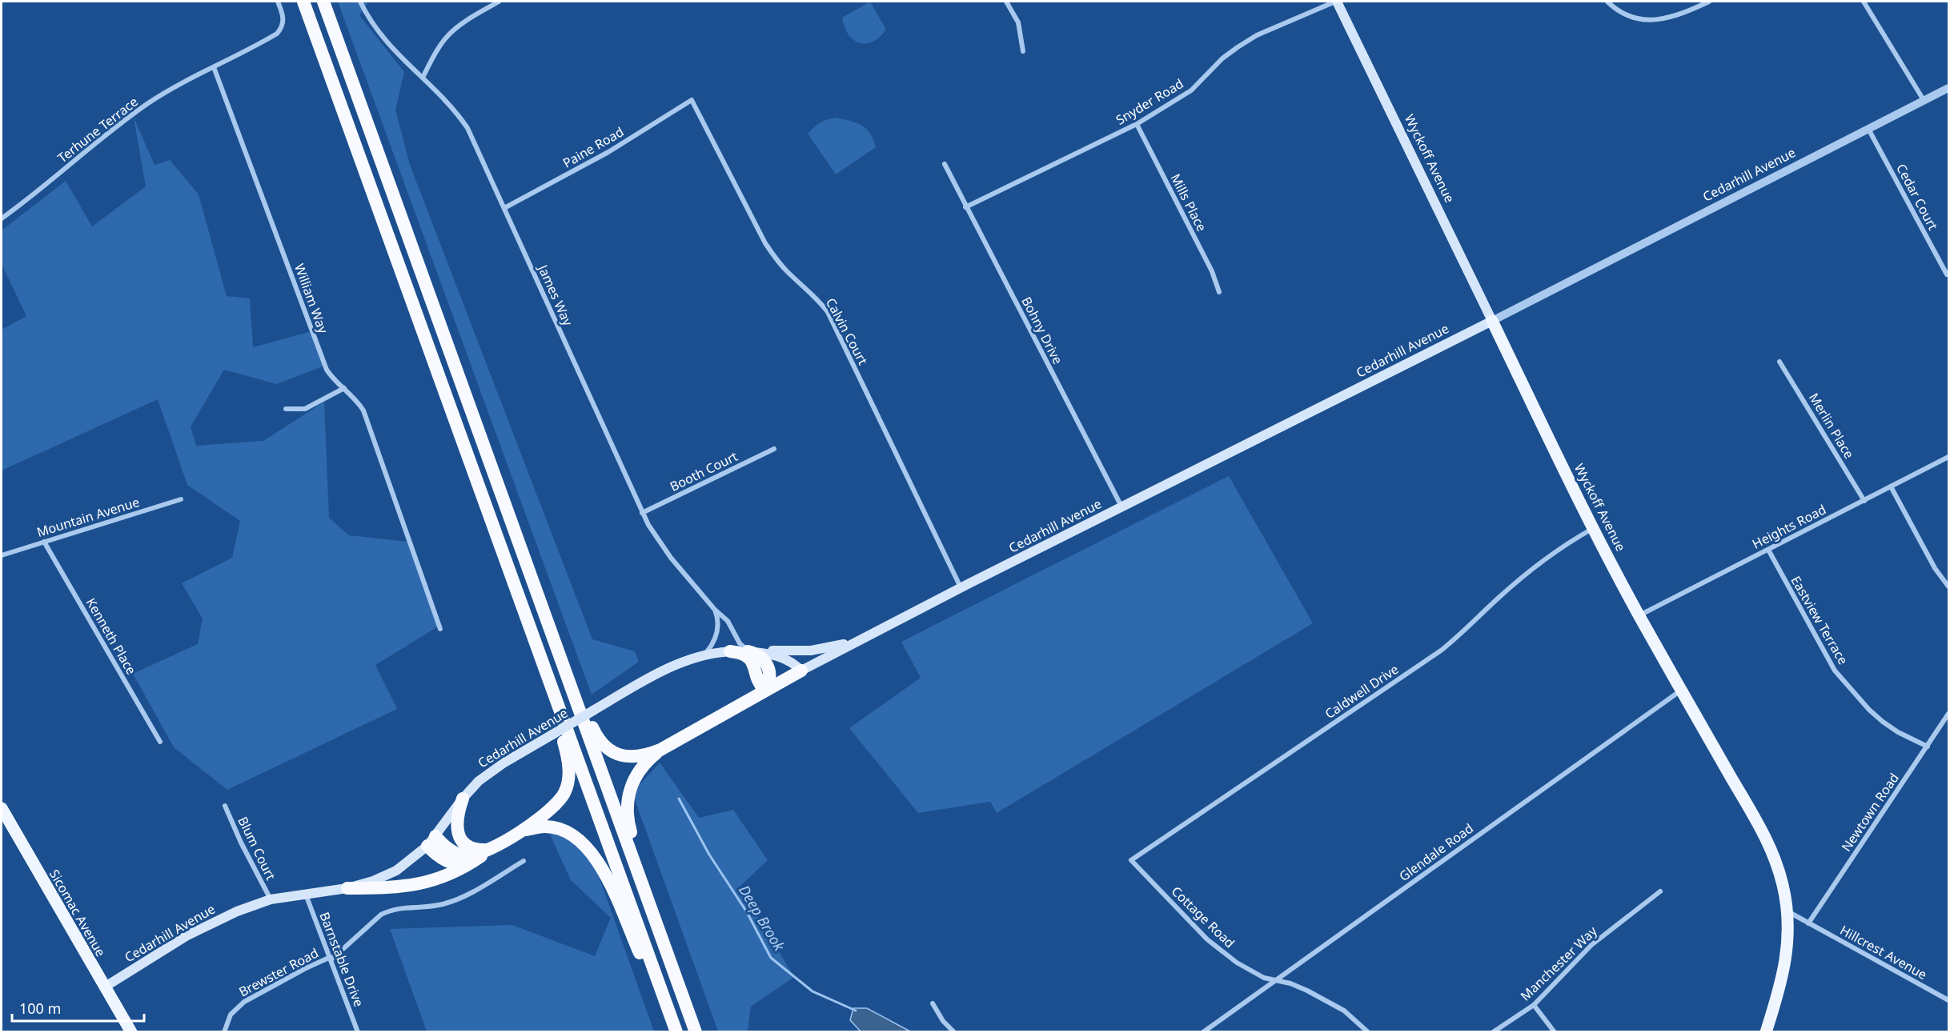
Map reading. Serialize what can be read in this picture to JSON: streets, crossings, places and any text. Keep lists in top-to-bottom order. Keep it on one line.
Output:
{"streets":{"main road":["Wyckoff Avenue","Cedarhill Avenue","Sicomac Avenue"],"street":["Snyder Road","Terhune Terrace","Paine Road","Cedar Court","Mills Place","James Way","William Way","Bohny Drive","Calvin Court","Merlin Place","Booth Court","Mountain Avenue","Heights Road","Eastview Terrace","Kenneth Place","Caldwell Drive","Newtown Road","Blum Court","Glendale Road","Cottage Road","Hillcrest Avenue","Barnstable Drive","Manchester Way","Brewster Road"]},"crossings":[["Snyder Road","Wyckoff Avenue"],["Snyder Road","Mills Place"],["Snyder Road","Bohny Drive"],["Terhune Terrace","William Way"],["Paine Road","James Way"],["Paine Road","Calvin Court"],["Wyckoff Avenue","Cedarhill Avenue"],["Wyckoff Avenue","Heights Road"],["Wyckoff Avenue","Caldwell Drive"],["Wyckoff Avenue","Glendale Road"],["Wyckoff Avenue","Hillcrest Avenue"],["Cedarhill Avenue","Cedar Court"],["Cedarhill Avenue","James Way"],["Cedarhill Avenue","Bohny Drive"],["Cedarhill Avenue","Calvin Court"],["Cedarhill Avenue","Blum Court"],["Cedarhill Avenue","Sicomac Avenue"],["Cedarhill Avenue","Barnstable Drive"],["James Way","Booth Court"],["Merlin Place","Heights Road"],["Mountain Avenue","Kenneth Place"],["Heights Road","Eastview Terrace"],["Eastview Terrace","Newtown Road"],["Caldwell Drive","Cottage Road"],["Newtown Road","Hillcrest Avenue"],["Glendale Road","Cottage Road"],["Barnstable Drive","Brewster Road"]],"water":["Deep Brook"],"scale_bar":"100 m"}
